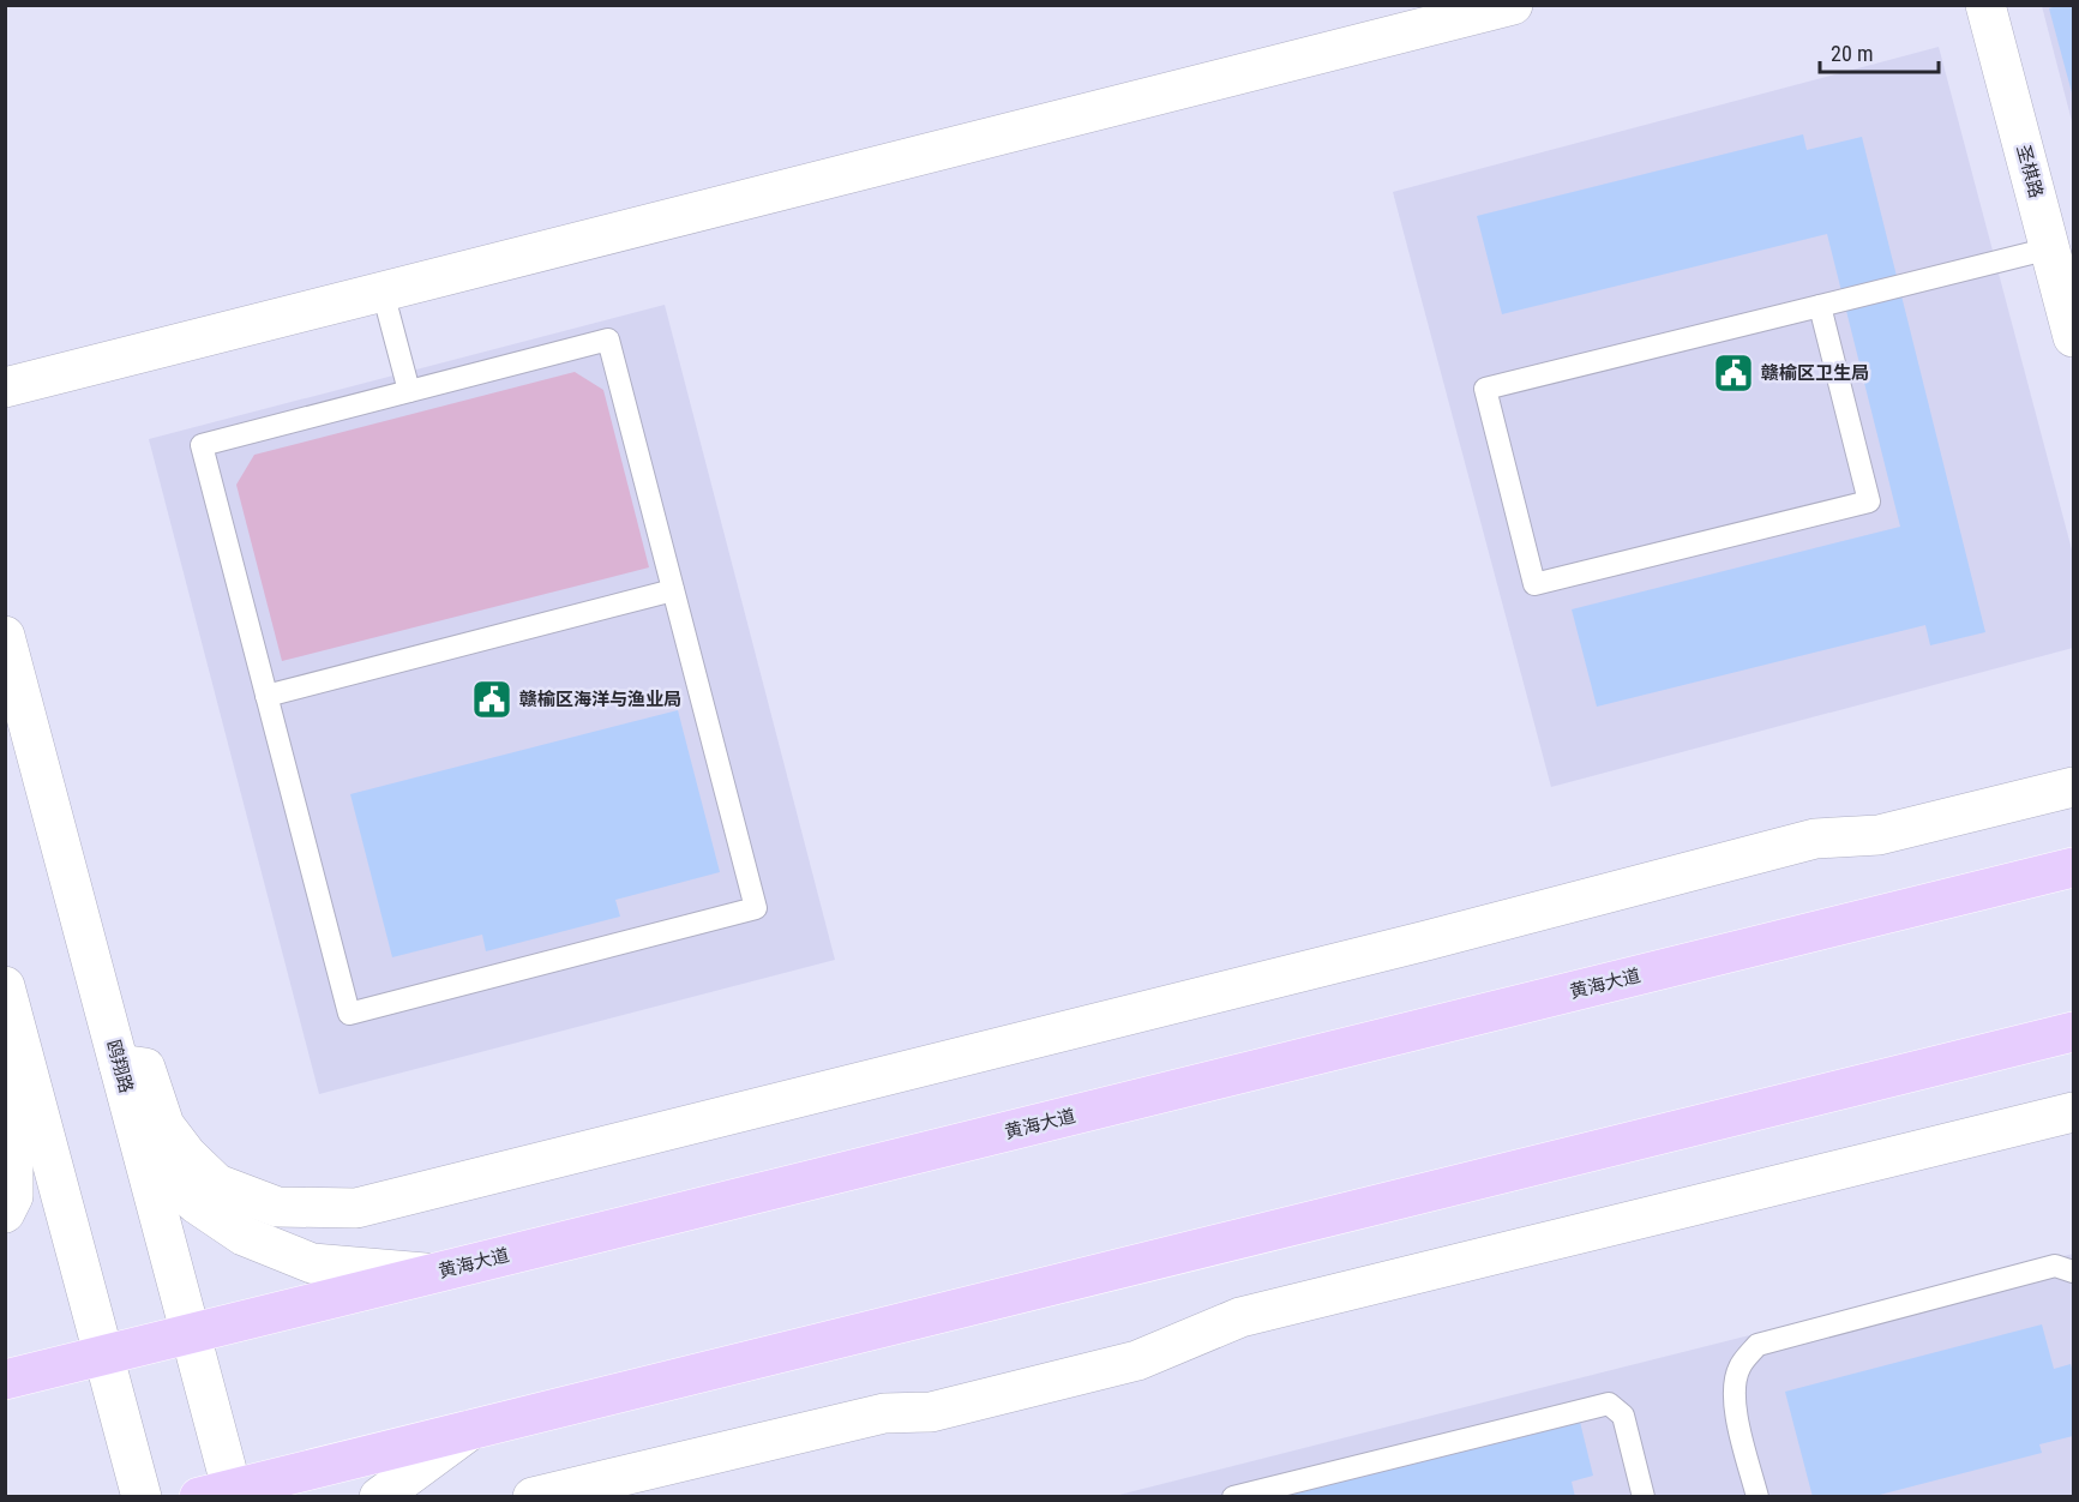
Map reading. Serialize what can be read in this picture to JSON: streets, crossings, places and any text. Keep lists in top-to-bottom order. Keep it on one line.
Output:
{"streets":{"main road":["黄海大道"],"street":["圣棋路","鸥翔路"]},"crossings":[["黄海大道","鸥翔路"]],"places":{"public building":["赣榆区卫生局","赣榆区海洋与渔业局"]},"scale_bar":"20 m"}
